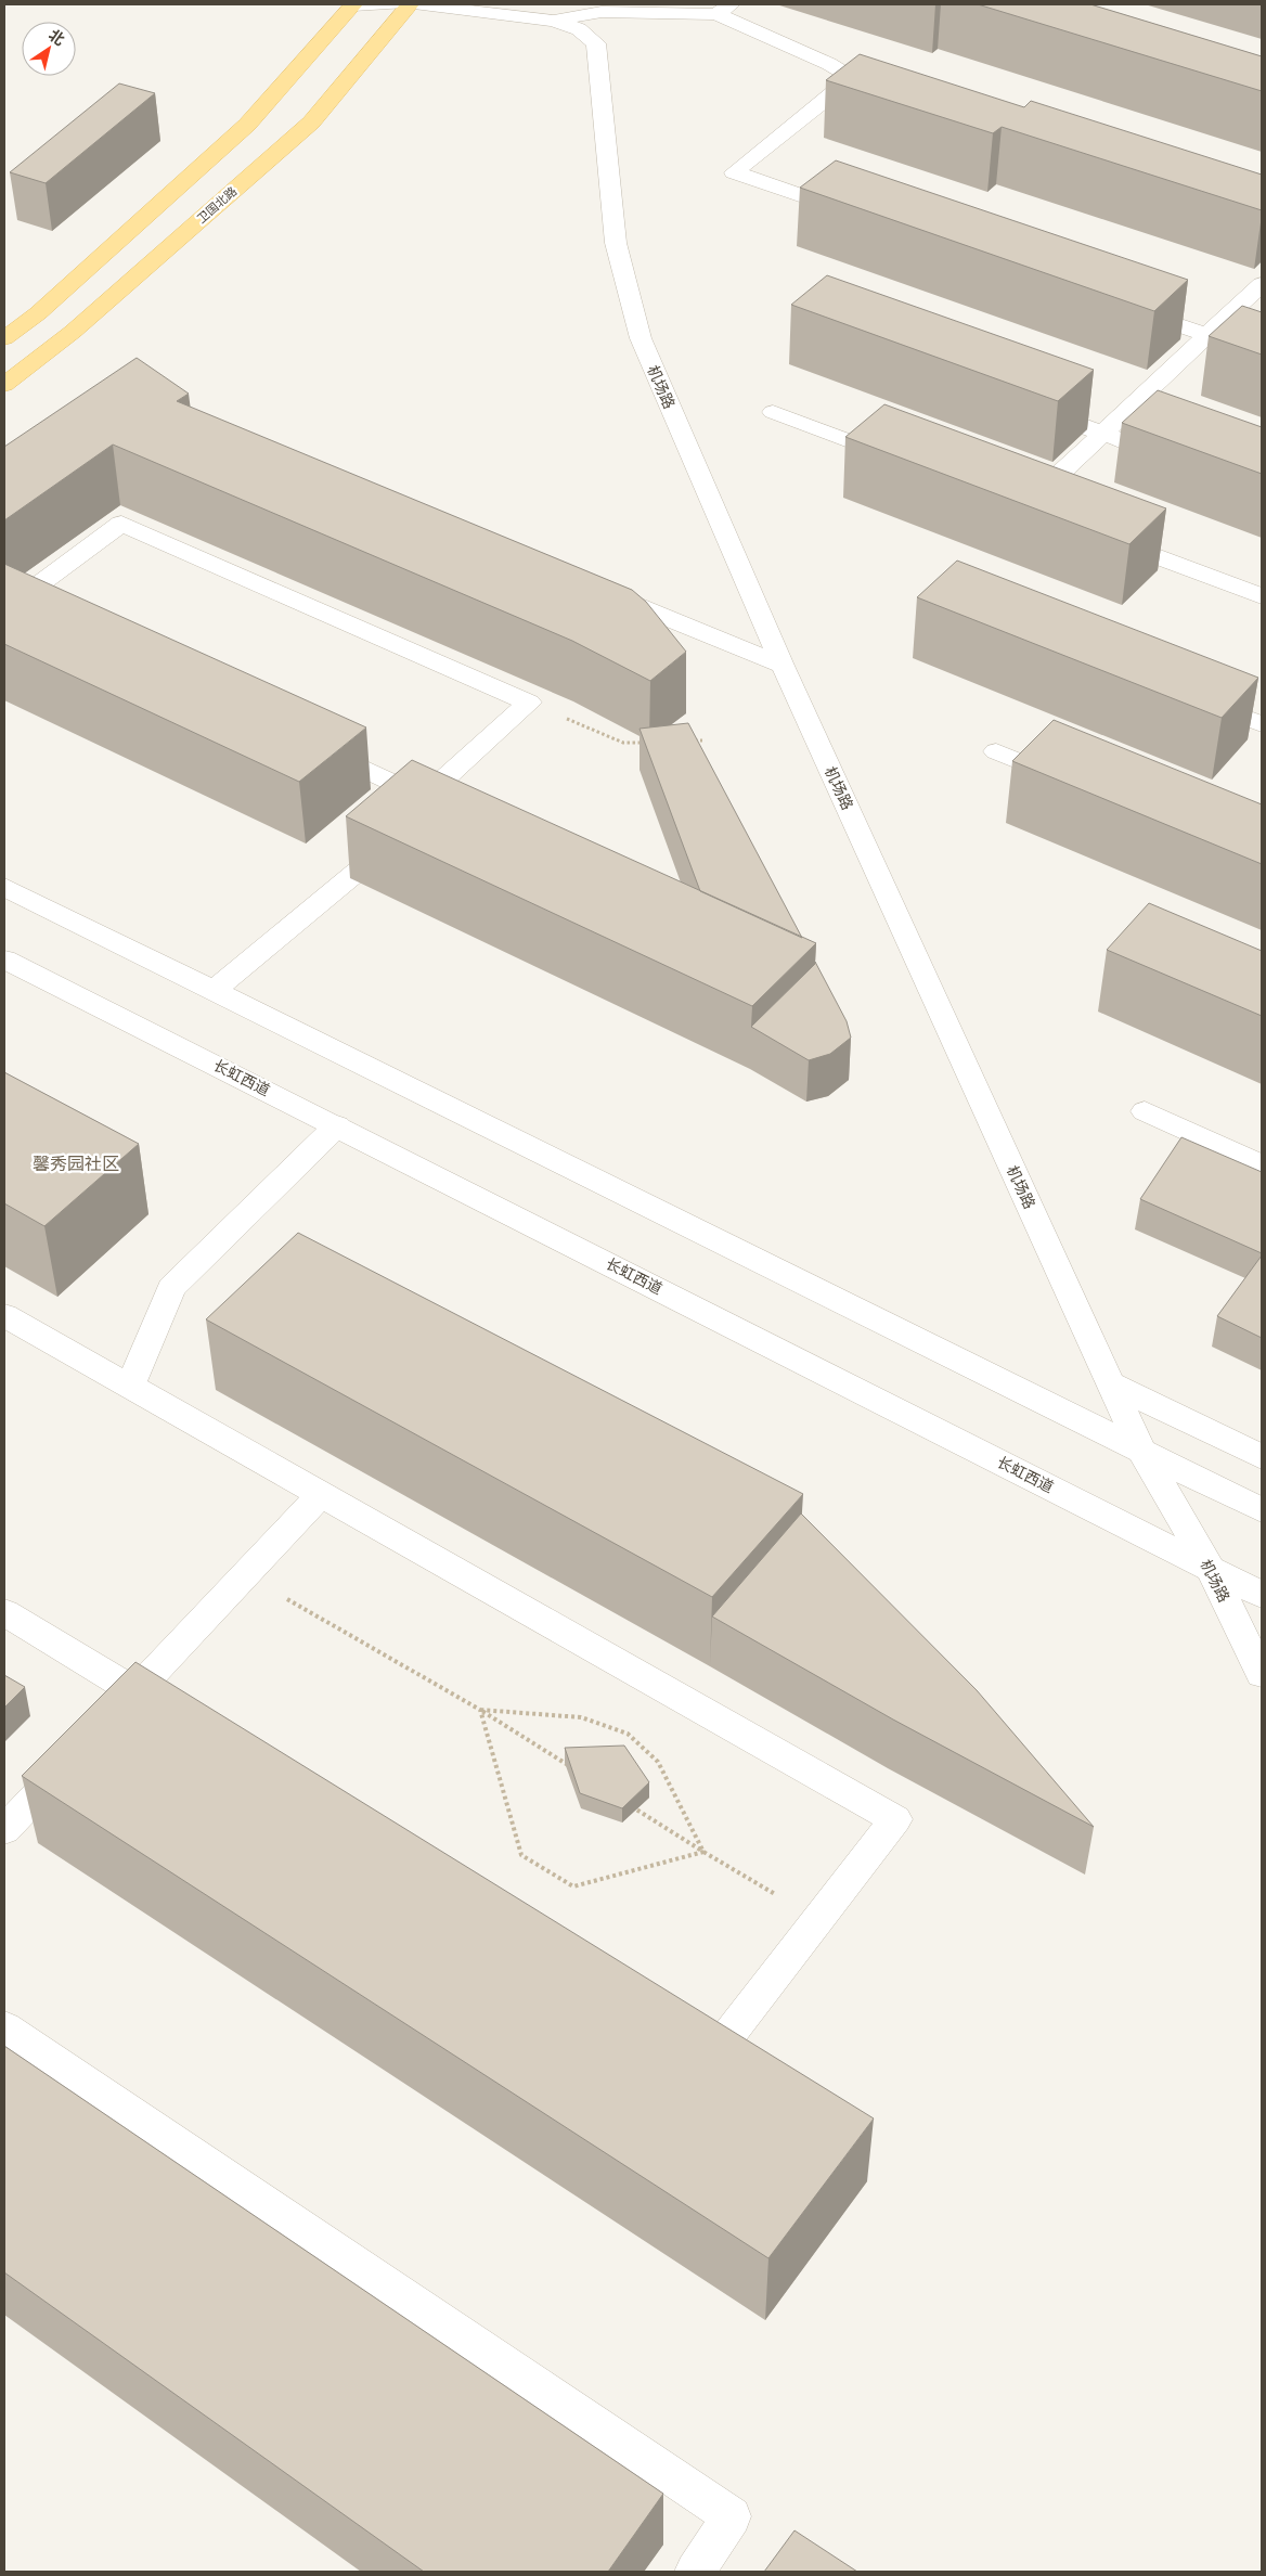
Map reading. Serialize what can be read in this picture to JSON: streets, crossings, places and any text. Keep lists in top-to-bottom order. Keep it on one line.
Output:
{"streets":{"main road":["卫国北路"],"street":["机场路","长虹西道"]},"crossings":[["卫国北路","机场路"],["机场路","长虹西道"]],"districts":["馨秀园社区"],"north":"top right"}
